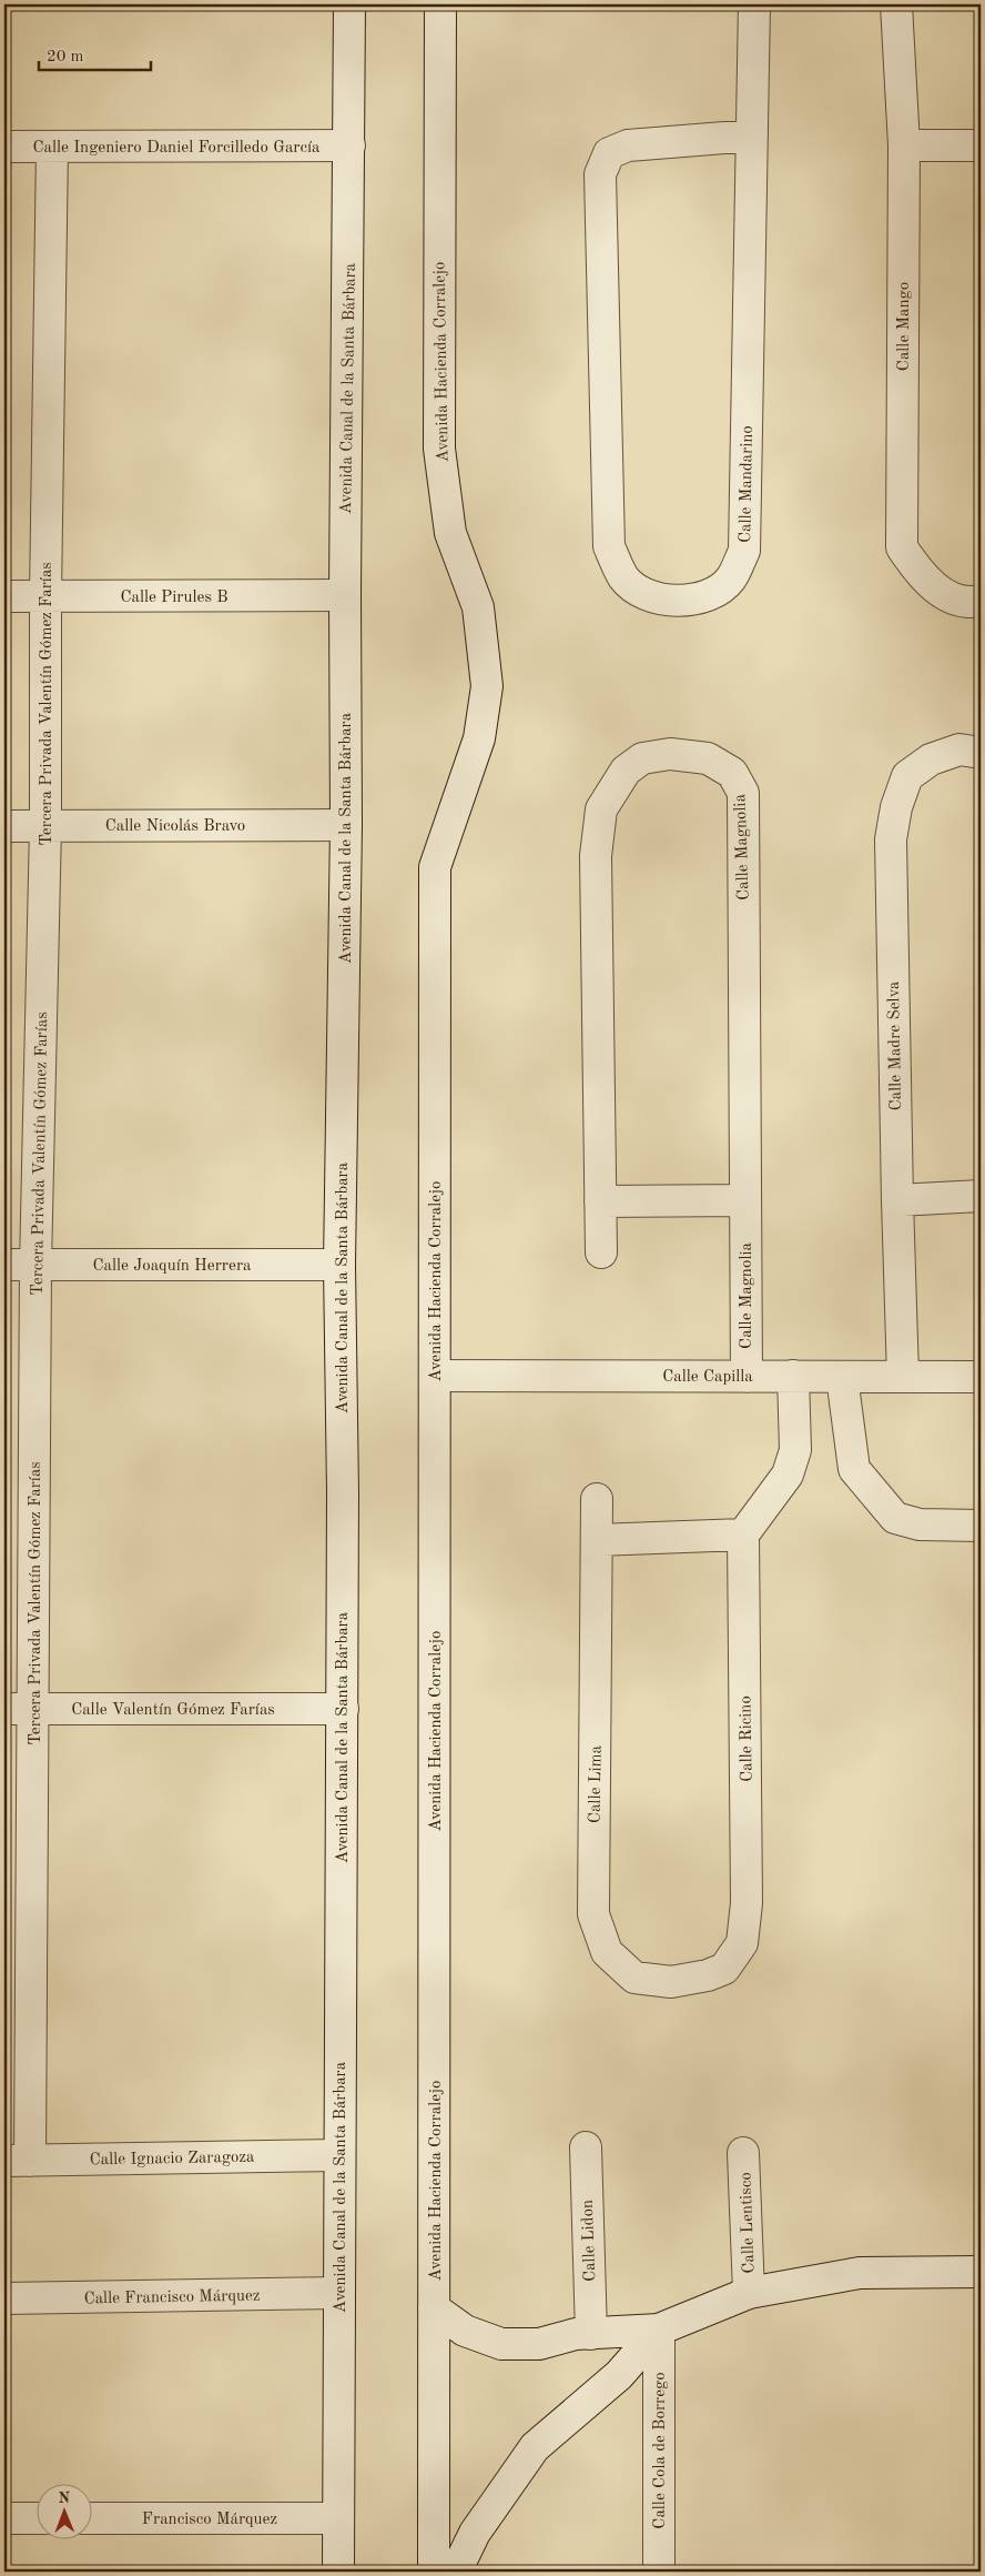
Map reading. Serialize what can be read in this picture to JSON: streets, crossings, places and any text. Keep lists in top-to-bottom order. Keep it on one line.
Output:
{"streets":{"street":["Calle Ingeniero Daniel Forcilledo García","Calle Mango","Avenida Hacienda Corralejo","Avenida Canal de la Santa Bárbara","Calle Mandarino","Calle Pirules B","Tercera Privada Valentín Gómez Farías","Calle Nicolás Bravo","Calle Magnolia","Calle Madre Selva","Calle Joaquín Herrera","Calle Capilla","Calle Valentín Gómez Farías","Calle Ricino","Calle Lima","Calle Ignacio Zaragoza","Calle Lentisco","Calle Lidon","Calle Francisco Márquez","Calle Cola de Borrego","Francisco Márquez"]},"crossings":[["Calle Ingeniero Daniel Forcilledo García","Avenida Canal de la Santa Bárbara"],["Calle Ingeniero Daniel Forcilledo García","Tercera Privada Valentín Gómez Farías"],["Avenida Hacienda Corralejo","Calle Capilla"],["Avenida Canal de la Santa Bárbara","Calle Pirules B"],["Avenida Canal de la Santa Bárbara","Calle Nicolás Bravo"],["Avenida Canal de la Santa Bárbara","Calle Joaquín Herrera"],["Avenida Canal de la Santa Bárbara","Calle Valentín Gómez Farías"],["Avenida Canal de la Santa Bárbara","Calle Ignacio Zaragoza"],["Avenida Canal de la Santa Bárbara","Calle Francisco Márquez"],["Avenida Canal de la Santa Bárbara","Francisco Márquez"],["Calle Pirules B","Tercera Privada Valentín Gómez Farías"],["Tercera Privada Valentín Gómez Farías","Calle Nicolás Bravo"],["Tercera Privada Valentín Gómez Farías","Calle Joaquín Herrera"],["Tercera Privada Valentín Gómez Farías","Calle Valentín Gómez Farías"],["Tercera Privada Valentín Gómez Farías","Calle Ignacio Zaragoza"],["Calle Magnolia","Calle Capilla"],["Calle Madre Selva","Calle Capilla"],["Calle Ricino","Calle Lima"]],"scale_bar":"20 m","north":"top"}
